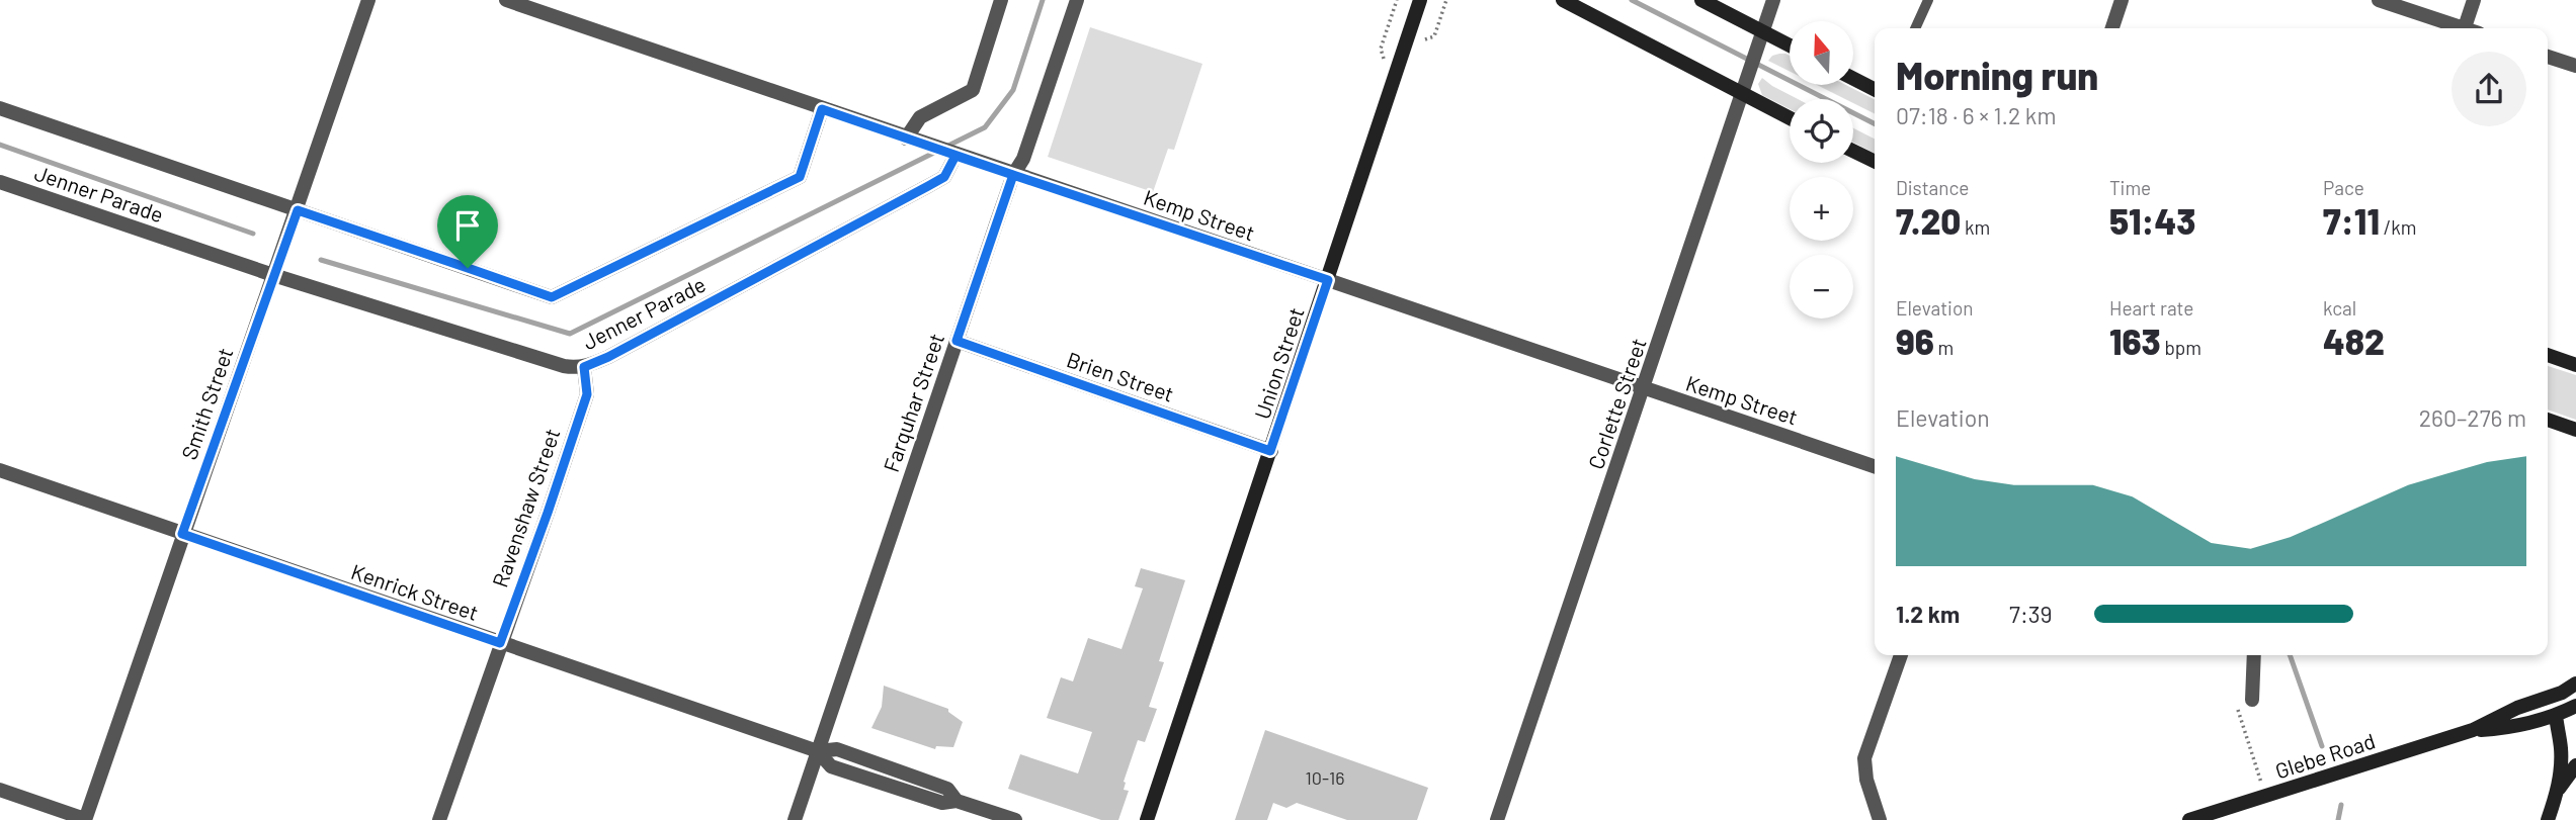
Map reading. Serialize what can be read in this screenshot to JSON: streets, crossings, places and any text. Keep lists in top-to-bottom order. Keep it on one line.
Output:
{"streets":{"main road":["Union Street","Glebe Road"],"street":["Jenner Parade","Kemp Street","Brien Street","Farquhar Street","Smith Street","Corlette Street","Ravenshaw Street","Kenrick Street"]},"crossings":[["Jenner Parade","Kemp Street"],["Jenner Parade","Smith Street"],["Jenner Parade","Ravenshaw Street"],["Kemp Street","Union Street"],["Kemp Street","Farquhar Street"],["Kemp Street","Corlette Street"],["Union Street","Brien Street"],["Brien Street","Farquhar Street"],["Farquhar Street","Kenrick Street"],["Smith Street","Kenrick Street"],["Ravenshaw Street","Kenrick Street"]],"house_numbers":["10-16"],"north":"top","page":{"map_buttons":["+","−"],"heading":["Morning run","07:18 · 6 × 1.2 km"],"stats":[["Distance","7.20 km"],["Time","51:43"],["Pace","7:11 /km"],["Elevation","96 m"],["Heart rate","163 bpm"],["kcal","482"]],"chart":["Elevation","260–276 m"],"list":[{"name":"1.2 km","note":"7:39"}]}}
